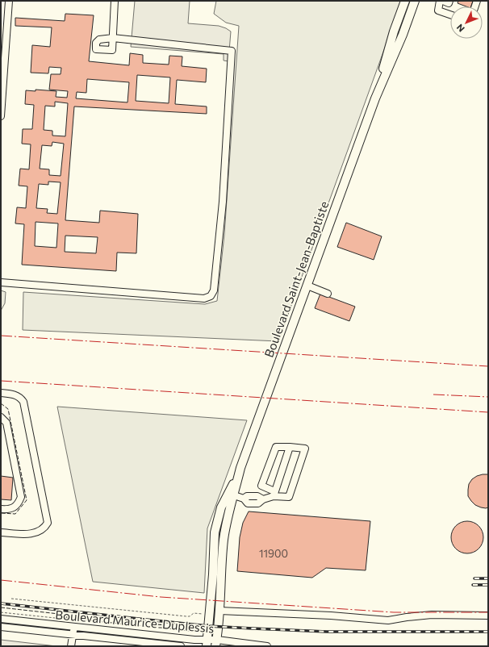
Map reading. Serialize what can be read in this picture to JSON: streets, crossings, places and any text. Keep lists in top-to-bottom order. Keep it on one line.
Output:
{"streets":{"main road":["Boulevard Saint-Jean-Baptiste"],"street":["Boulevard Maurice-Duplessis"]},"crossings":[["Boulevard Saint-Jean-Baptiste","Boulevard Maurice-Duplessis"]],"house_numbers":["11900"],"north":"bottom left"}
